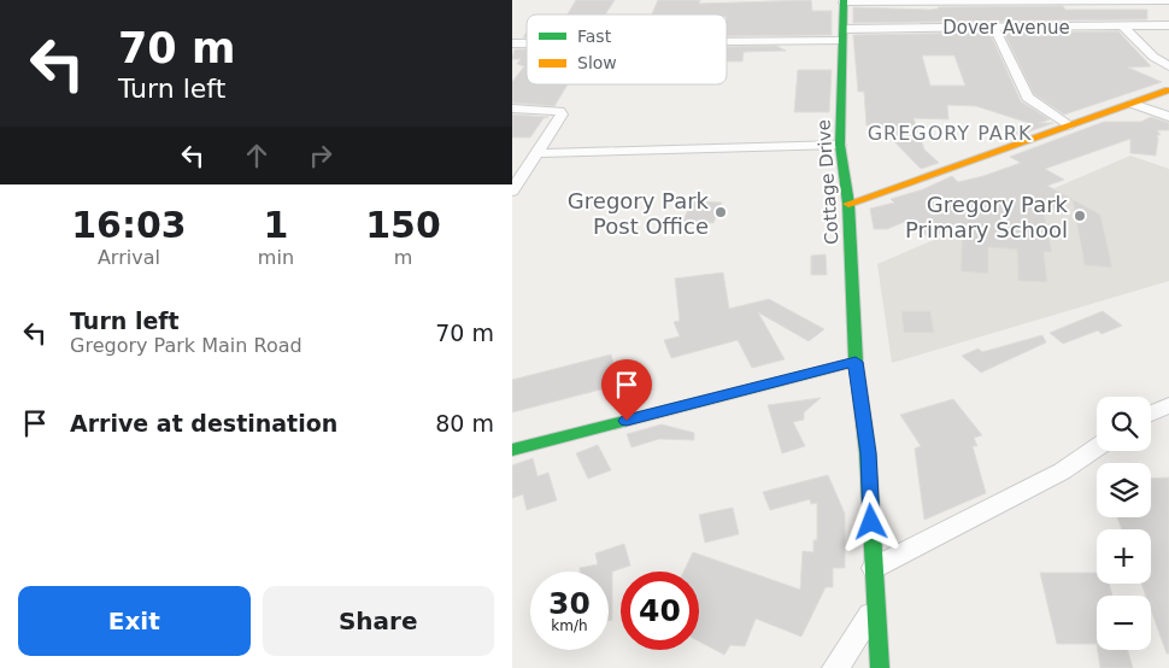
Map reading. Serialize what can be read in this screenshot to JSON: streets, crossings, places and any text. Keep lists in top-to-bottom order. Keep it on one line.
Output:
{"streets":{"street":["Dover Avenue","Cottage Drive"]},"crossings":[["Dover Avenue","Cottage Drive"]],"districts":["GREGORY PARK"],"places":["Gregory Park Post Office","Gregory Park Primary School"],"legend":["Fast","Slow"],"page":{"turn":["70 m","Turn left"],"eta":["16:03","Arrival","1","min","150","m"],"list":[{"name":"Turn left","note":"Gregory Park Main Road","value":"70 m"},{"name":"Arrive at destination","value":"80 m"}],"map_buttons":["+","−"],"speed":"30 km/h","limit":"40","buttons":["Exit","Share"]}}
